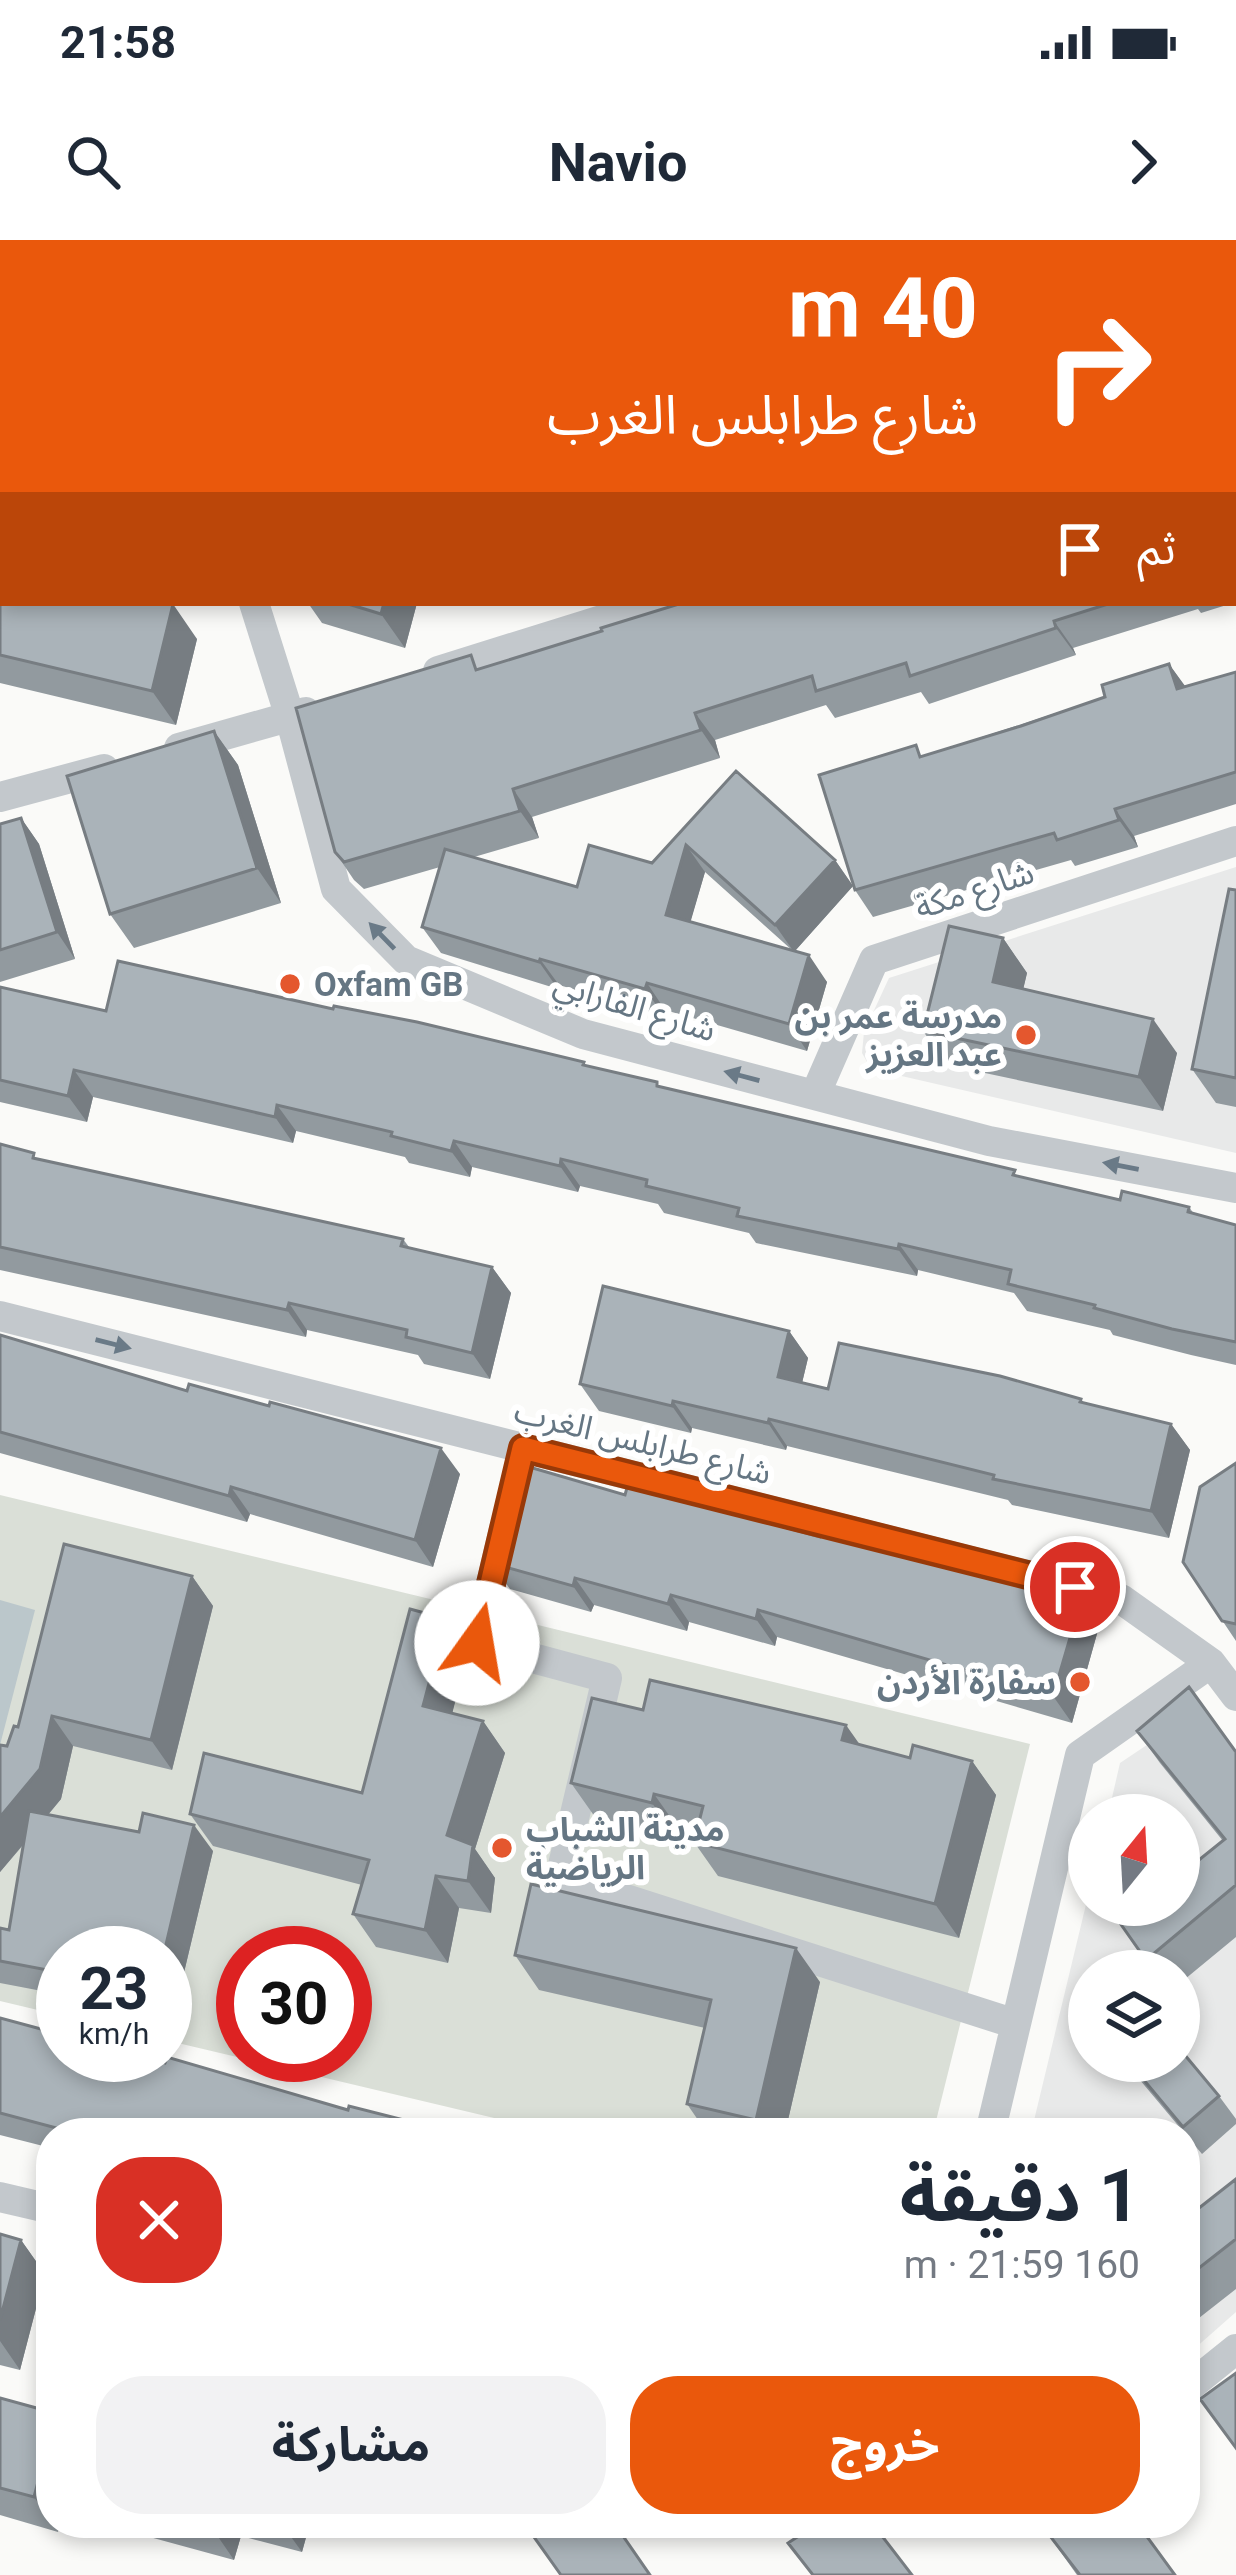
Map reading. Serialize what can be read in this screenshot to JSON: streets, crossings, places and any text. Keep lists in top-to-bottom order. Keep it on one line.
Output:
{"streets":{"street":["شارع مكة","شارع الفارابي","شارع طرابلس الغرب"]},"crossings":[["شارع مكة","شارع الفارابي"]],"one_way":["شارع الفارابي","شارع طرابلس الغرب"],"places":["Oxfam GB","مدرسة عمر بن عبد العزيز","سفارة الأردن","مدينة الشباب الرياضية"],"north":"top","page":{"status":"21:58","header":"Navio","turn":["40 m","شارع طرابلس الغرب"],"then":"ثم","speed":"23 km/h","limit":"30","heading":["1 دقيقة","160 m · 21:59"],"buttons":["خروج","مشاركة"]}}
